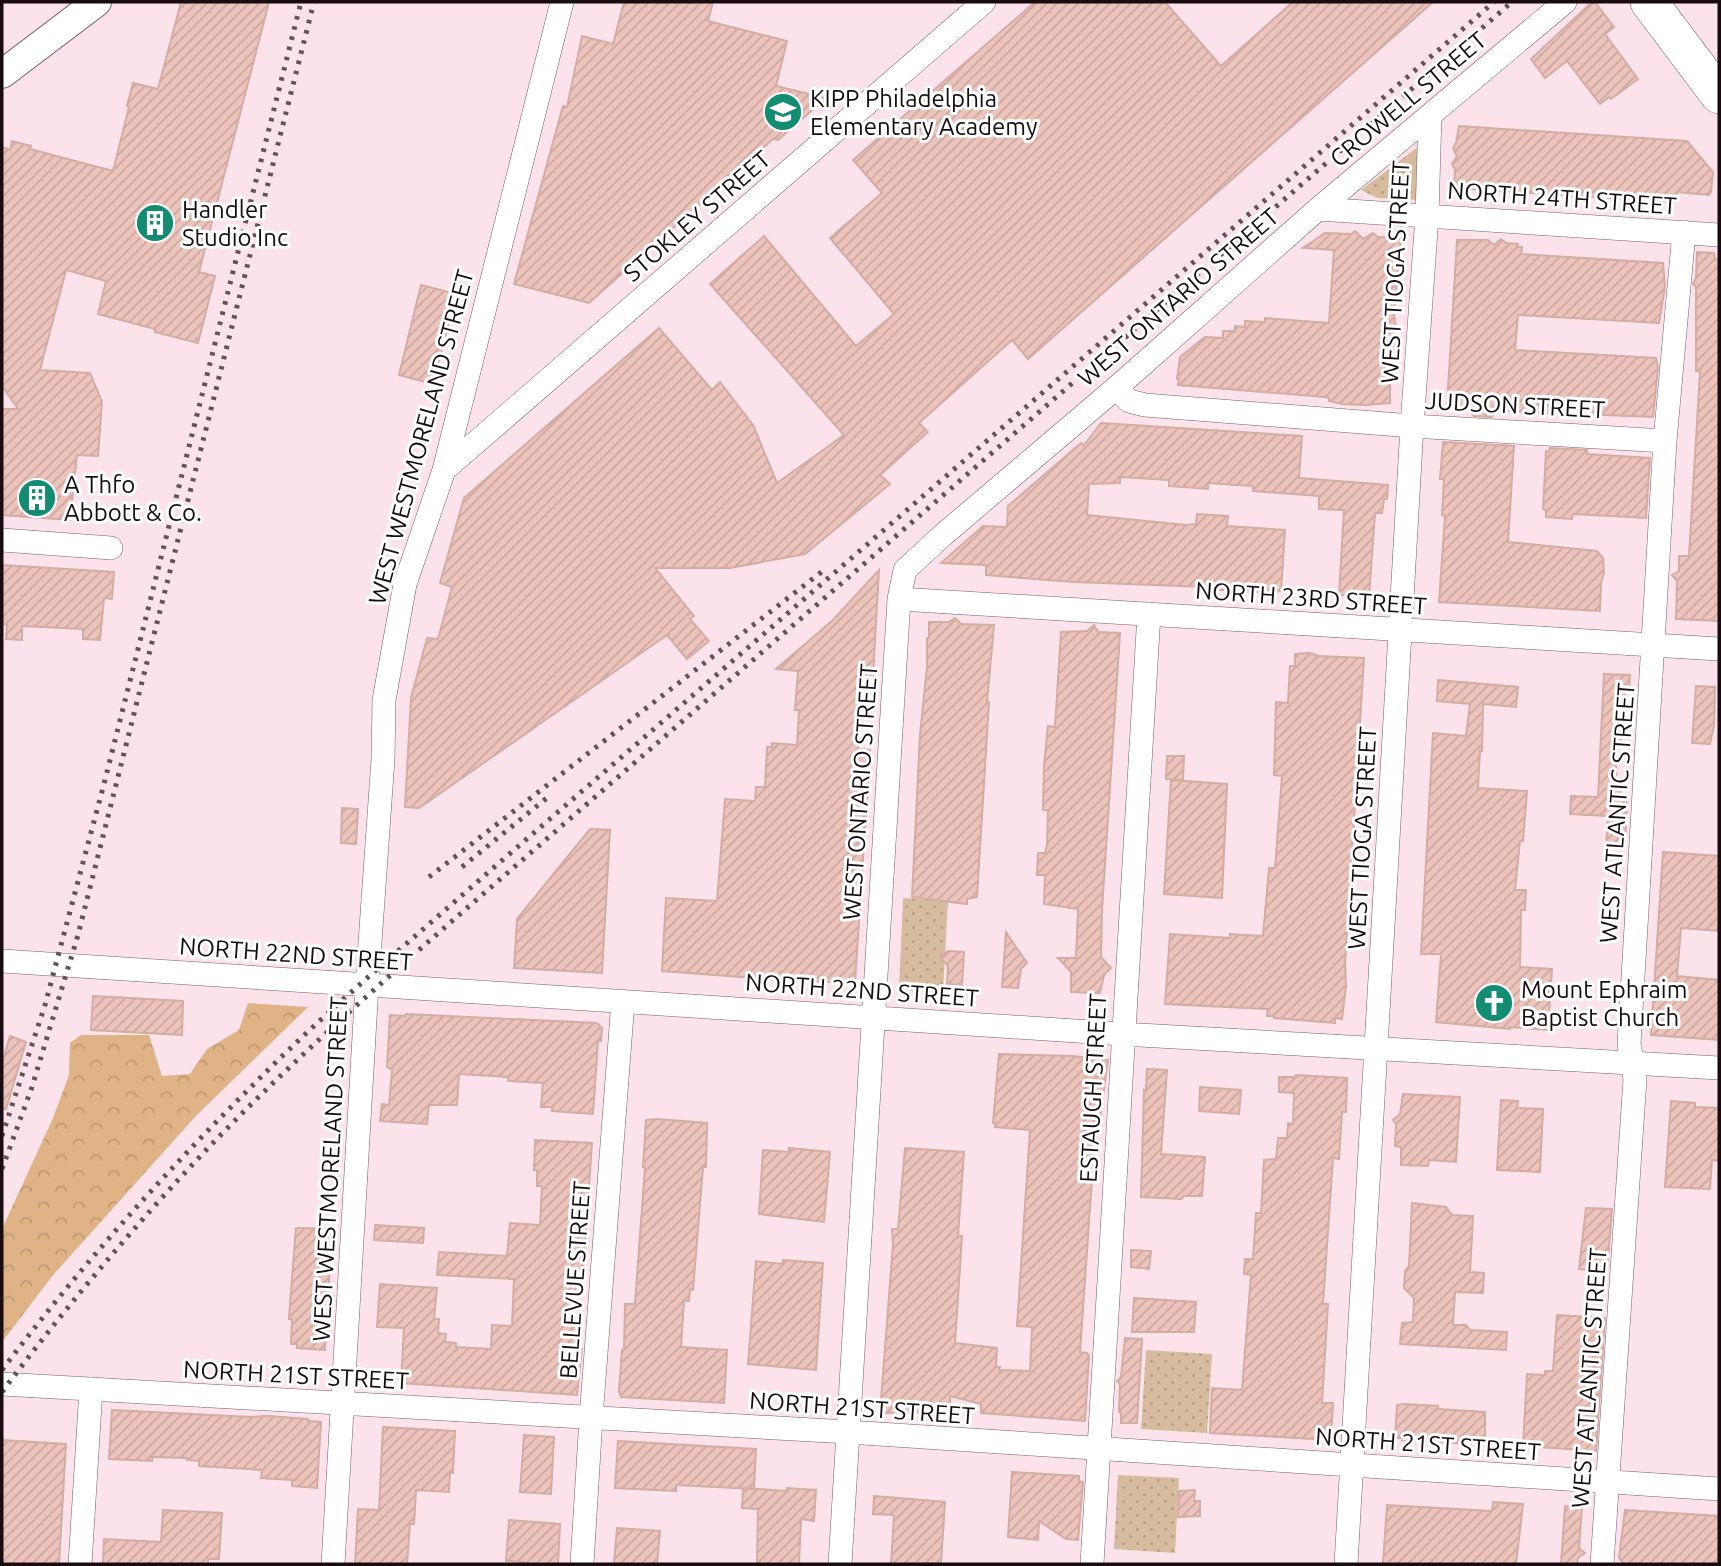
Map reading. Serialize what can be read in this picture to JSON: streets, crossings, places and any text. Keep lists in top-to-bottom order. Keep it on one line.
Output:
{"streets":{"street":["CROWELL STREET","NORTH 24TH STREET","STOKLEY STREET","WEST TIOGA STREET","WEST ONTARIO STREET","JUDSON STREET","WEST WESTMORELAND STREET","NORTH 23RD STREET","WEST ATLANTIC STREET","NORTH 22ND STREET","ESTAUGH STREET","BELLEVUE STREET","NORTH 21ST STREET"]},"crossings":[["CROWELL STREET","NORTH 24TH STREET"],["CROWELL STREET","WEST TIOGA STREET"],["CROWELL STREET","WEST ONTARIO STREET"],["NORTH 24TH STREET","WEST TIOGA STREET"],["NORTH 24TH STREET","WEST ONTARIO STREET"],["NORTH 24TH STREET","WEST ATLANTIC STREET"],["STOKLEY STREET","WEST WESTMORELAND STREET"],["WEST TIOGA STREET","JUDSON STREET"],["WEST TIOGA STREET","NORTH 23RD STREET"],["WEST TIOGA STREET","NORTH 22ND STREET"],["WEST TIOGA STREET","NORTH 21ST STREET"],["WEST ONTARIO STREET","JUDSON STREET"],["WEST ONTARIO STREET","NORTH 23RD STREET"],["WEST ONTARIO STREET","NORTH 22ND STREET"],["WEST ONTARIO STREET","NORTH 21ST STREET"],["JUDSON STREET","WEST ATLANTIC STREET"],["WEST WESTMORELAND STREET","NORTH 22ND STREET"],["WEST WESTMORELAND STREET","NORTH 21ST STREET"],["NORTH 23RD STREET","WEST ATLANTIC STREET"],["NORTH 23RD STREET","ESTAUGH STREET"],["WEST ATLANTIC STREET","NORTH 22ND STREET"],["WEST ATLANTIC STREET","NORTH 21ST STREET"],["NORTH 22ND STREET","ESTAUGH STREET"],["NORTH 22ND STREET","BELLEVUE STREET"],["ESTAUGH STREET","NORTH 21ST STREET"],["BELLEVUE STREET","NORTH 21ST STREET"]],"places":{"school or university":["KIPP Philadelphia Elementary Academy"],"building":["Handler Studio Inc","A Thfo Abbott & Co."],"church":["Mount Ephraim Baptist Church"]}}
